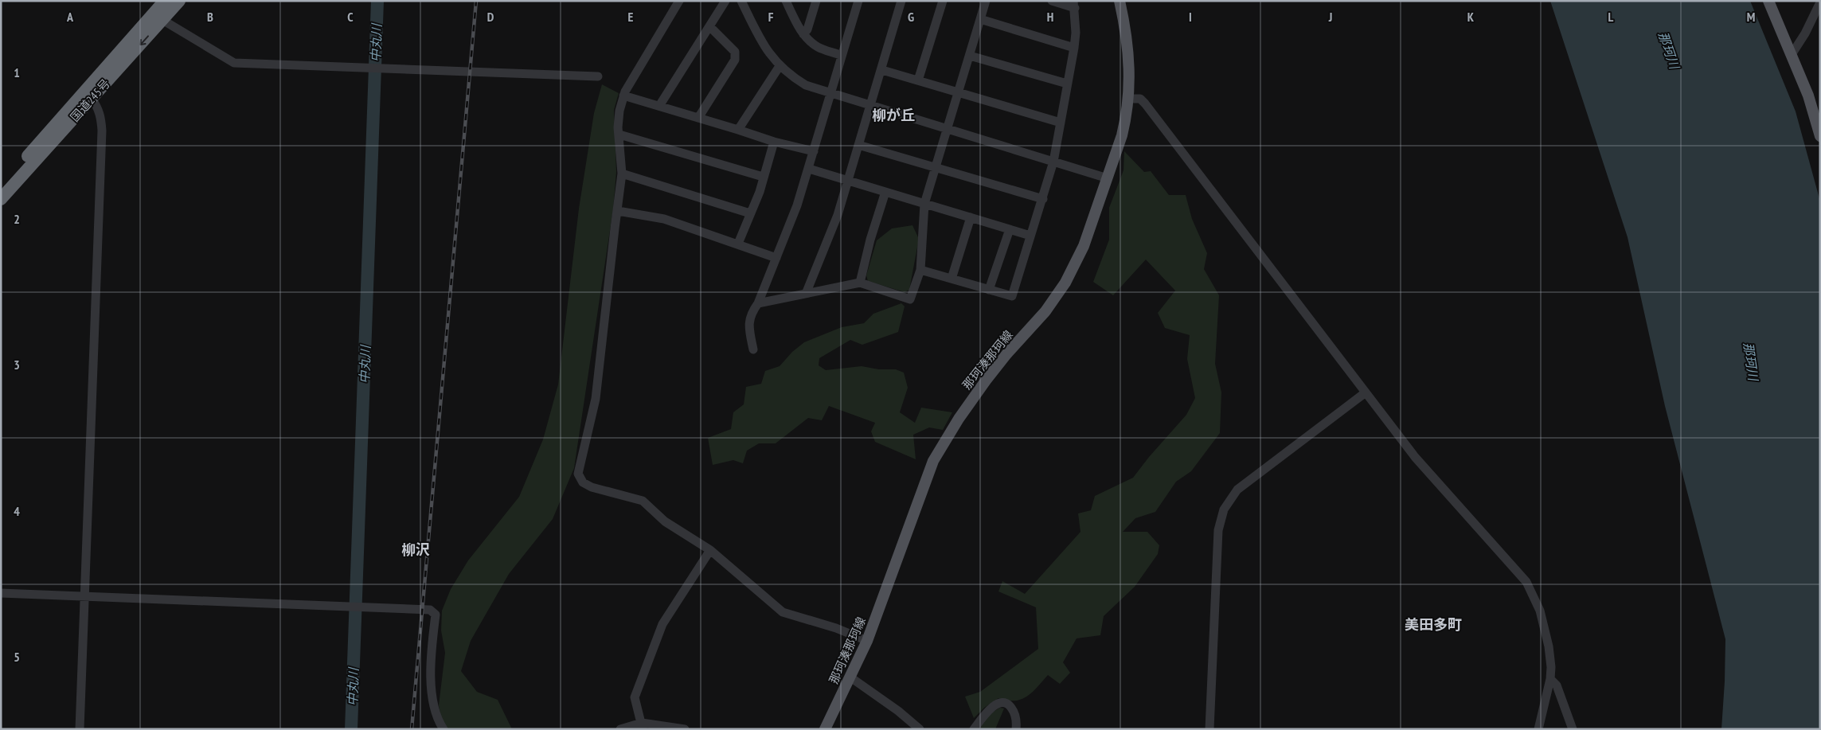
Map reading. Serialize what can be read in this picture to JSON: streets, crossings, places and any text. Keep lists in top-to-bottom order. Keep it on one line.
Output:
{"streets":{"highway":["国道245号"],"main road":["那珂湊那珂線"]},"districts":["柳が丘","柳沢","美田多町"],"water":["中丸川","那珂川"],"grid":{"columns":["A","B","C","D","E","F","G","H","I","J","K","L","M"],"rows":["1","2","3","4","5"]}}
